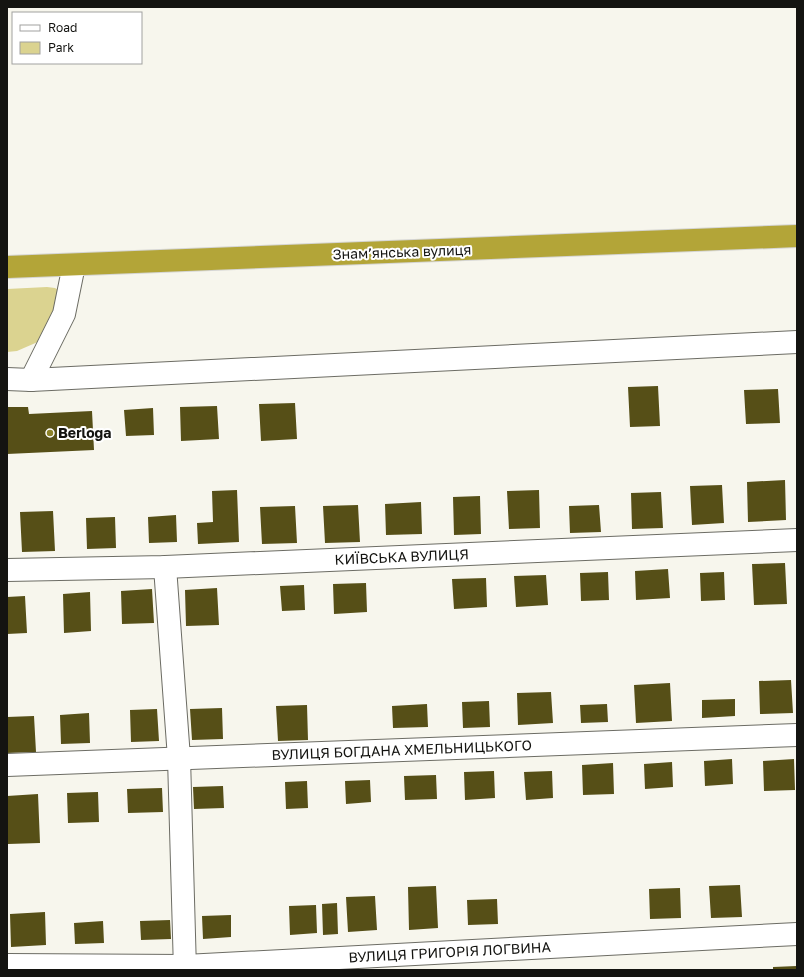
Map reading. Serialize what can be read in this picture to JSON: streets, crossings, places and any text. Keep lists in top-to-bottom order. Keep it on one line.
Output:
{"streets":{"highway":["Знамʼянська вулиця"],"street":["КИЇВСЬКА ВУЛИЦЯ","ВУЛИЦЯ БОГДАНА ХМЕЛЬНИЦЬКОГО","ВУЛИЦЯ ГРИГОРІЯ ЛОГВИНА"]},"places":["Berloga"],"legend":["Road","Park"]}
